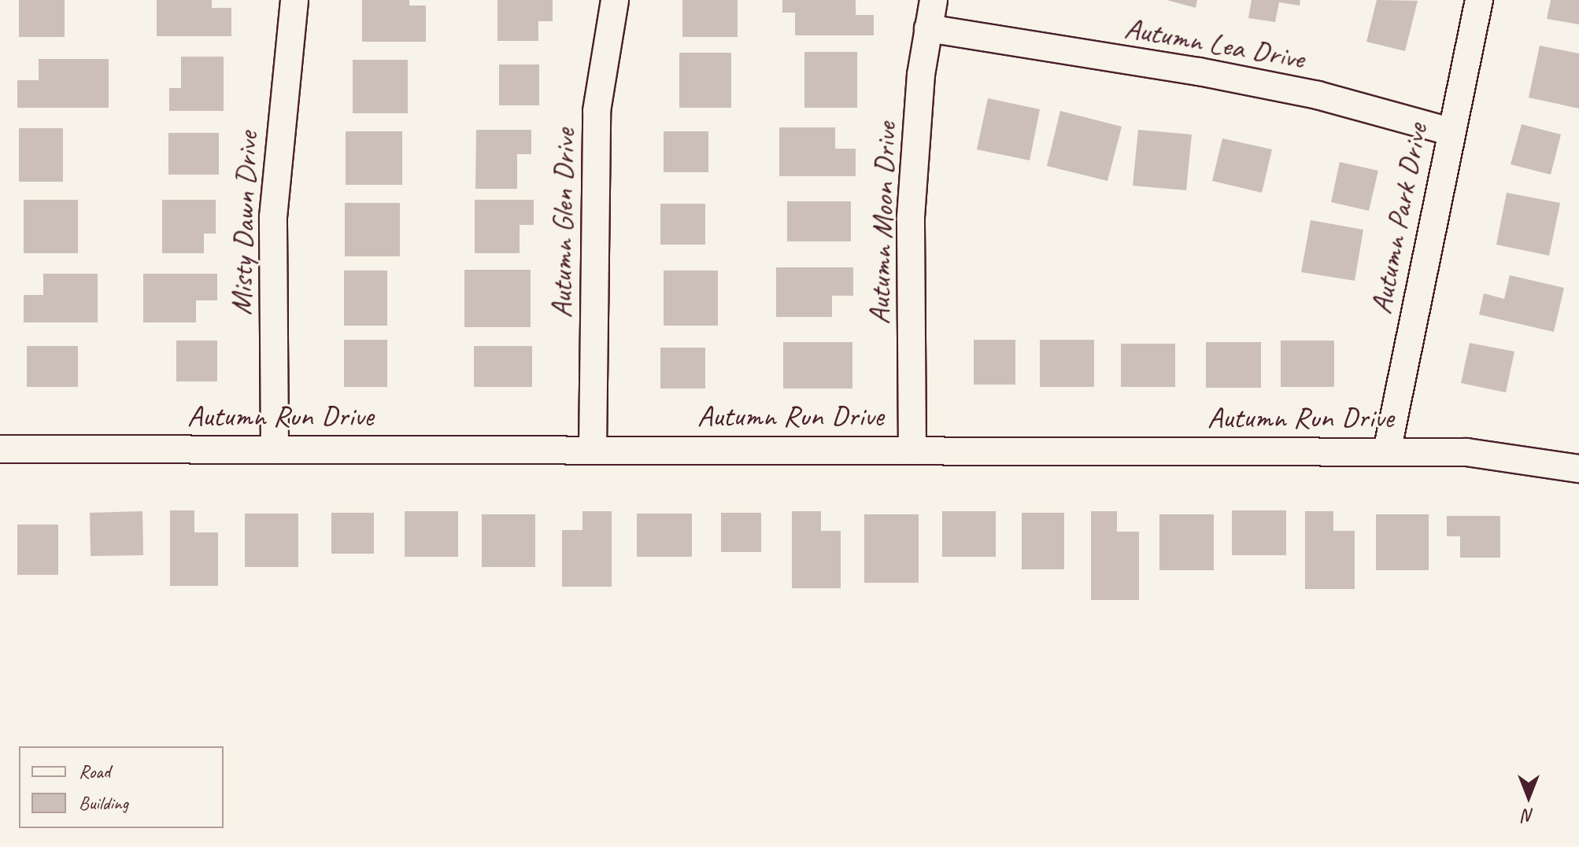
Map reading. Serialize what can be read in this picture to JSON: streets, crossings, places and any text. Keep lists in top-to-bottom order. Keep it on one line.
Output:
{"streets":{"street":["Autumn Lea Drive","Autumn Park Drive","Misty Dawn Drive","Autumn Glen Drive","Autumn Moon Drive","Autumn Run Drive"]},"crossings":[["Autumn Lea Drive","Autumn Park Drive"],["Autumn Lea Drive","Autumn Moon Drive"],["Autumn Park Drive","Autumn Run Drive"],["Misty Dawn Drive","Autumn Run Drive"],["Autumn Glen Drive","Autumn Run Drive"],["Autumn Moon Drive","Autumn Run Drive"]],"legend":["Road","Building"],"north":"bottom"}
